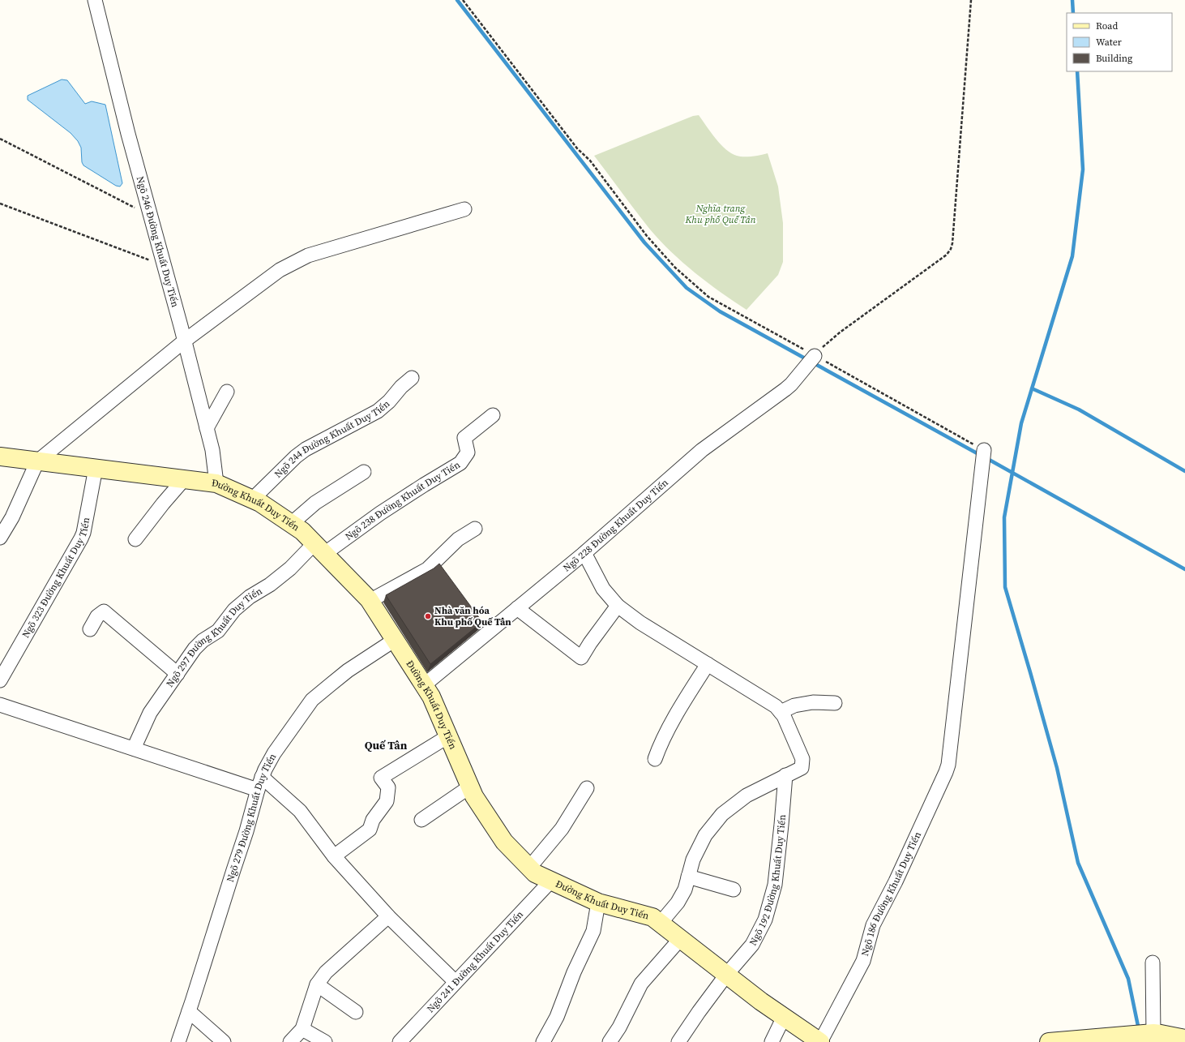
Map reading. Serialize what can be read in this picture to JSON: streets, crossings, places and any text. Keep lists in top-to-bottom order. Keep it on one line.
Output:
{"streets":{"main road":["Đường Khuất Duy Tiến"],"street":["Ngõ 246 Đường Khuất Duy Tiến","Ngõ 244 Đường Khuất Duy Tiến","Ngõ 238 Đường Khuất Duy Tiến","Ngõ 228 Đường Khuất Duy Tiến","Ngõ 323 Đường Khuất Duy Tiến","Ngõ 297 Đường Khuất Duy Tiến","Ngõ 279 Đường Khuất Duy Tiến","Ngõ 192 Đường Khuất Duy Tiến","Ngõ 186 Đường Khuất Duy Tiến","Ngõ 241 Đường Khuất Duy Tiến"]},"crossings":[["Ngõ 246 Đường Khuất Duy Tiến","Đường Khuất Duy Tiến"],["Ngõ 244 Đường Khuất Duy Tiến","Đường Khuất Duy Tiến"],["Ngõ 238 Đường Khuất Duy Tiến","Đường Khuất Duy Tiến"],["Ngõ 238 Đường Khuất Duy Tiến","Ngõ 297 Đường Khuất Duy Tiến"],["Đường Khuất Duy Tiến","Ngõ 228 Đường Khuất Duy Tiến"],["Đường Khuất Duy Tiến","Ngõ 323 Đường Khuất Duy Tiến"],["Đường Khuất Duy Tiến","Ngõ 297 Đường Khuất Duy Tiến"],["Đường Khuất Duy Tiến","Ngõ 279 Đường Khuất Duy Tiến"],["Đường Khuất Duy Tiến","Ngõ 192 Đường Khuất Duy Tiến"],["Đường Khuất Duy Tiến","Ngõ 186 Đường Khuất Duy Tiến"],["Đường Khuất Duy Tiến","Ngõ 241 Đường Khuất Duy Tiến"]],"districts":["Quế Tân"],"parks":["Nghĩa trang Khu phố Quế Tân"],"places":["Nhà văn hóa Khu phố Quế Tân"],"legend":["Road","Water","Building"]}
